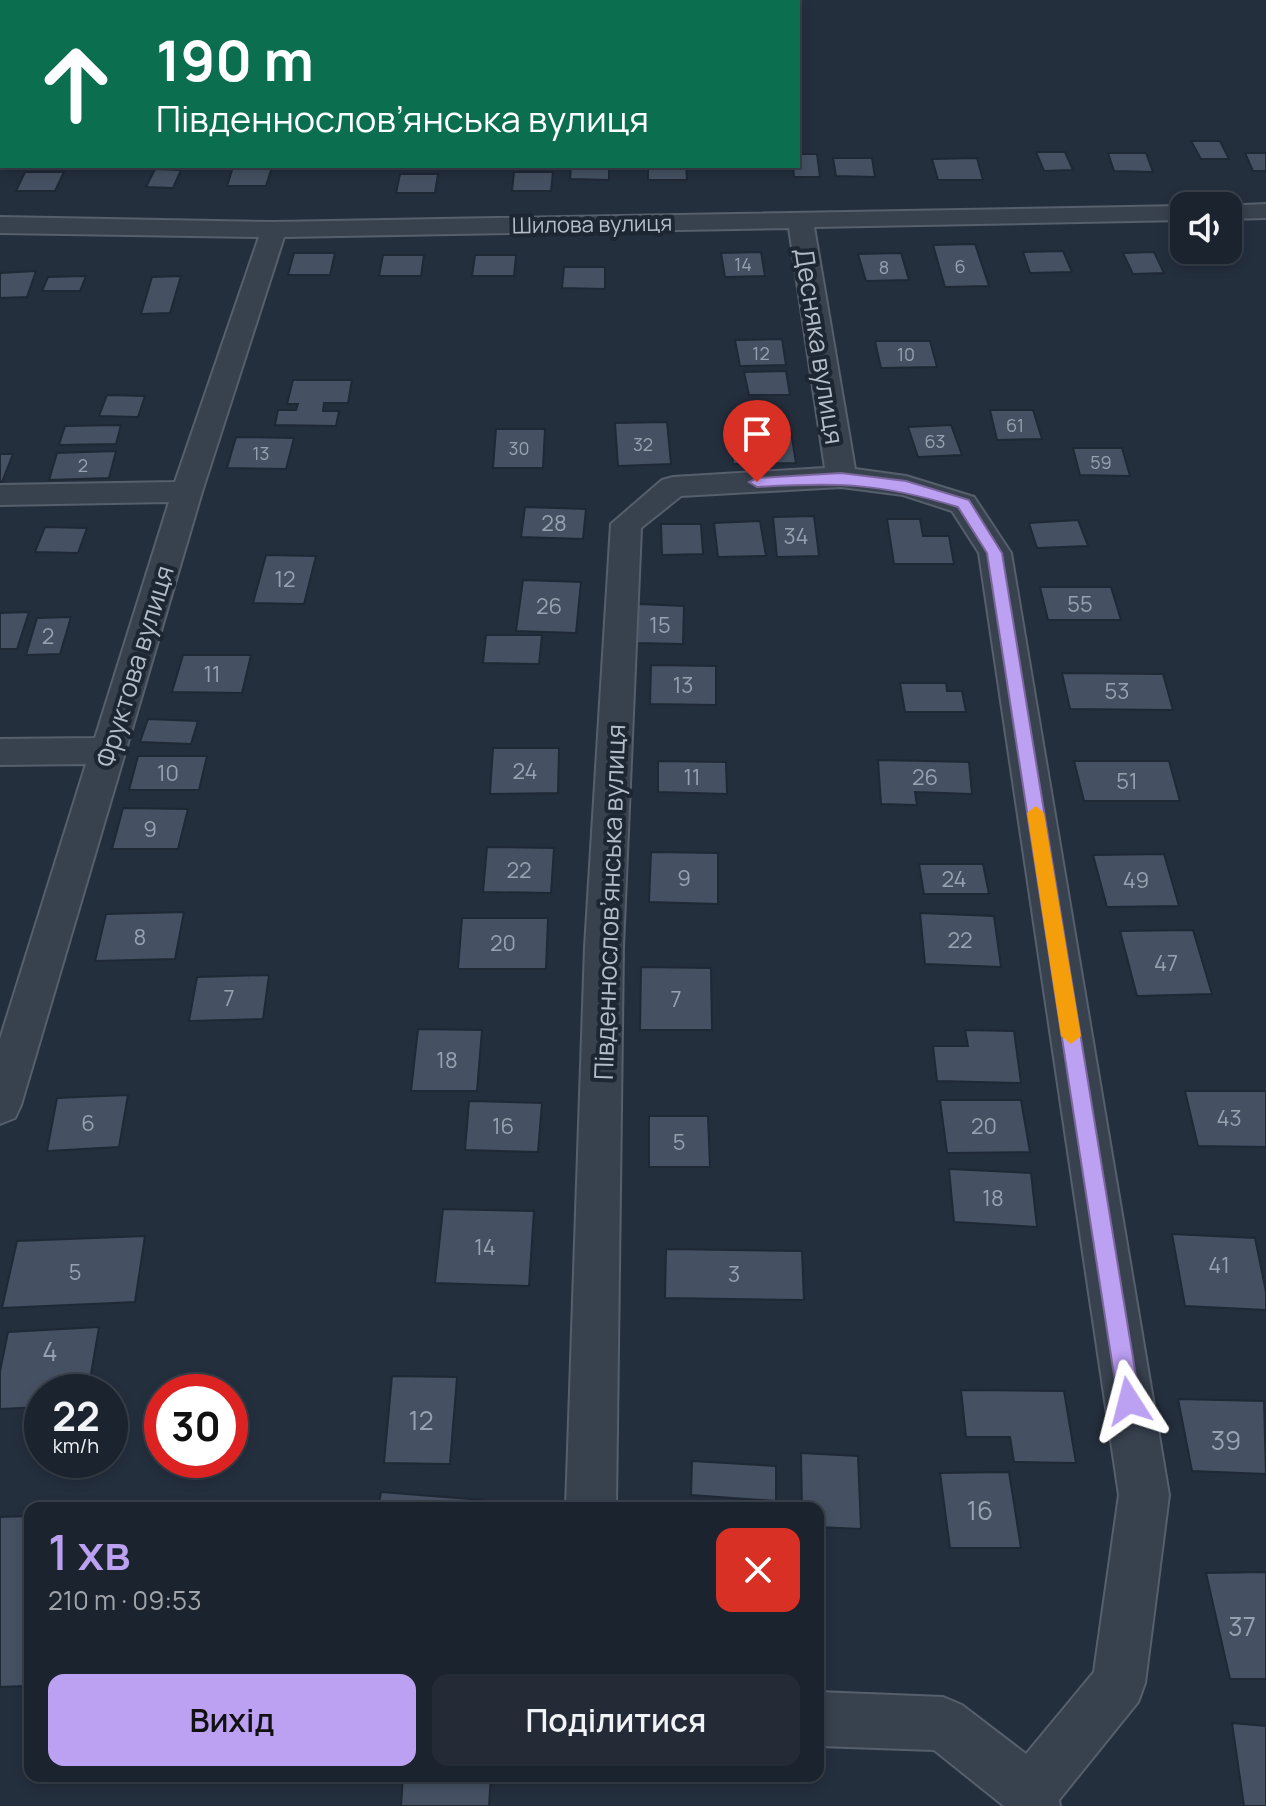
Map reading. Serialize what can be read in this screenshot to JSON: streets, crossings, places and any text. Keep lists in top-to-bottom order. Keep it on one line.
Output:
{"streets":{"street":["Шилова вулиця","Десняка вулиця","Фруктова вулиця","Південнослов’янська вулиця"]},"crossings":[["Шилова вулиця","Десняка вулиця"],["Шилова вулиця","Фруктова вулиця"],["Десняка вулиця","Південнослов’янська вулиця"]],"house_numbers":["14","6","8","12","10","61","63","32","30","13","59","2","28","34","12","55","26","15","2","11","13","53","24","10","11","26","51","9","22","9","24","49","8","22","20","47","7","7","18","43","6","16","20","5","18","14","41","5","3","4","12","39","16","37"],"page":{"turn":["190 m","Південнослов’янська вулиця"],"speed":"22 km/h","limit":"30","heading":["1 хв","210 m · 09:53"],"buttons":["Вихід","Поділитися"]}}
